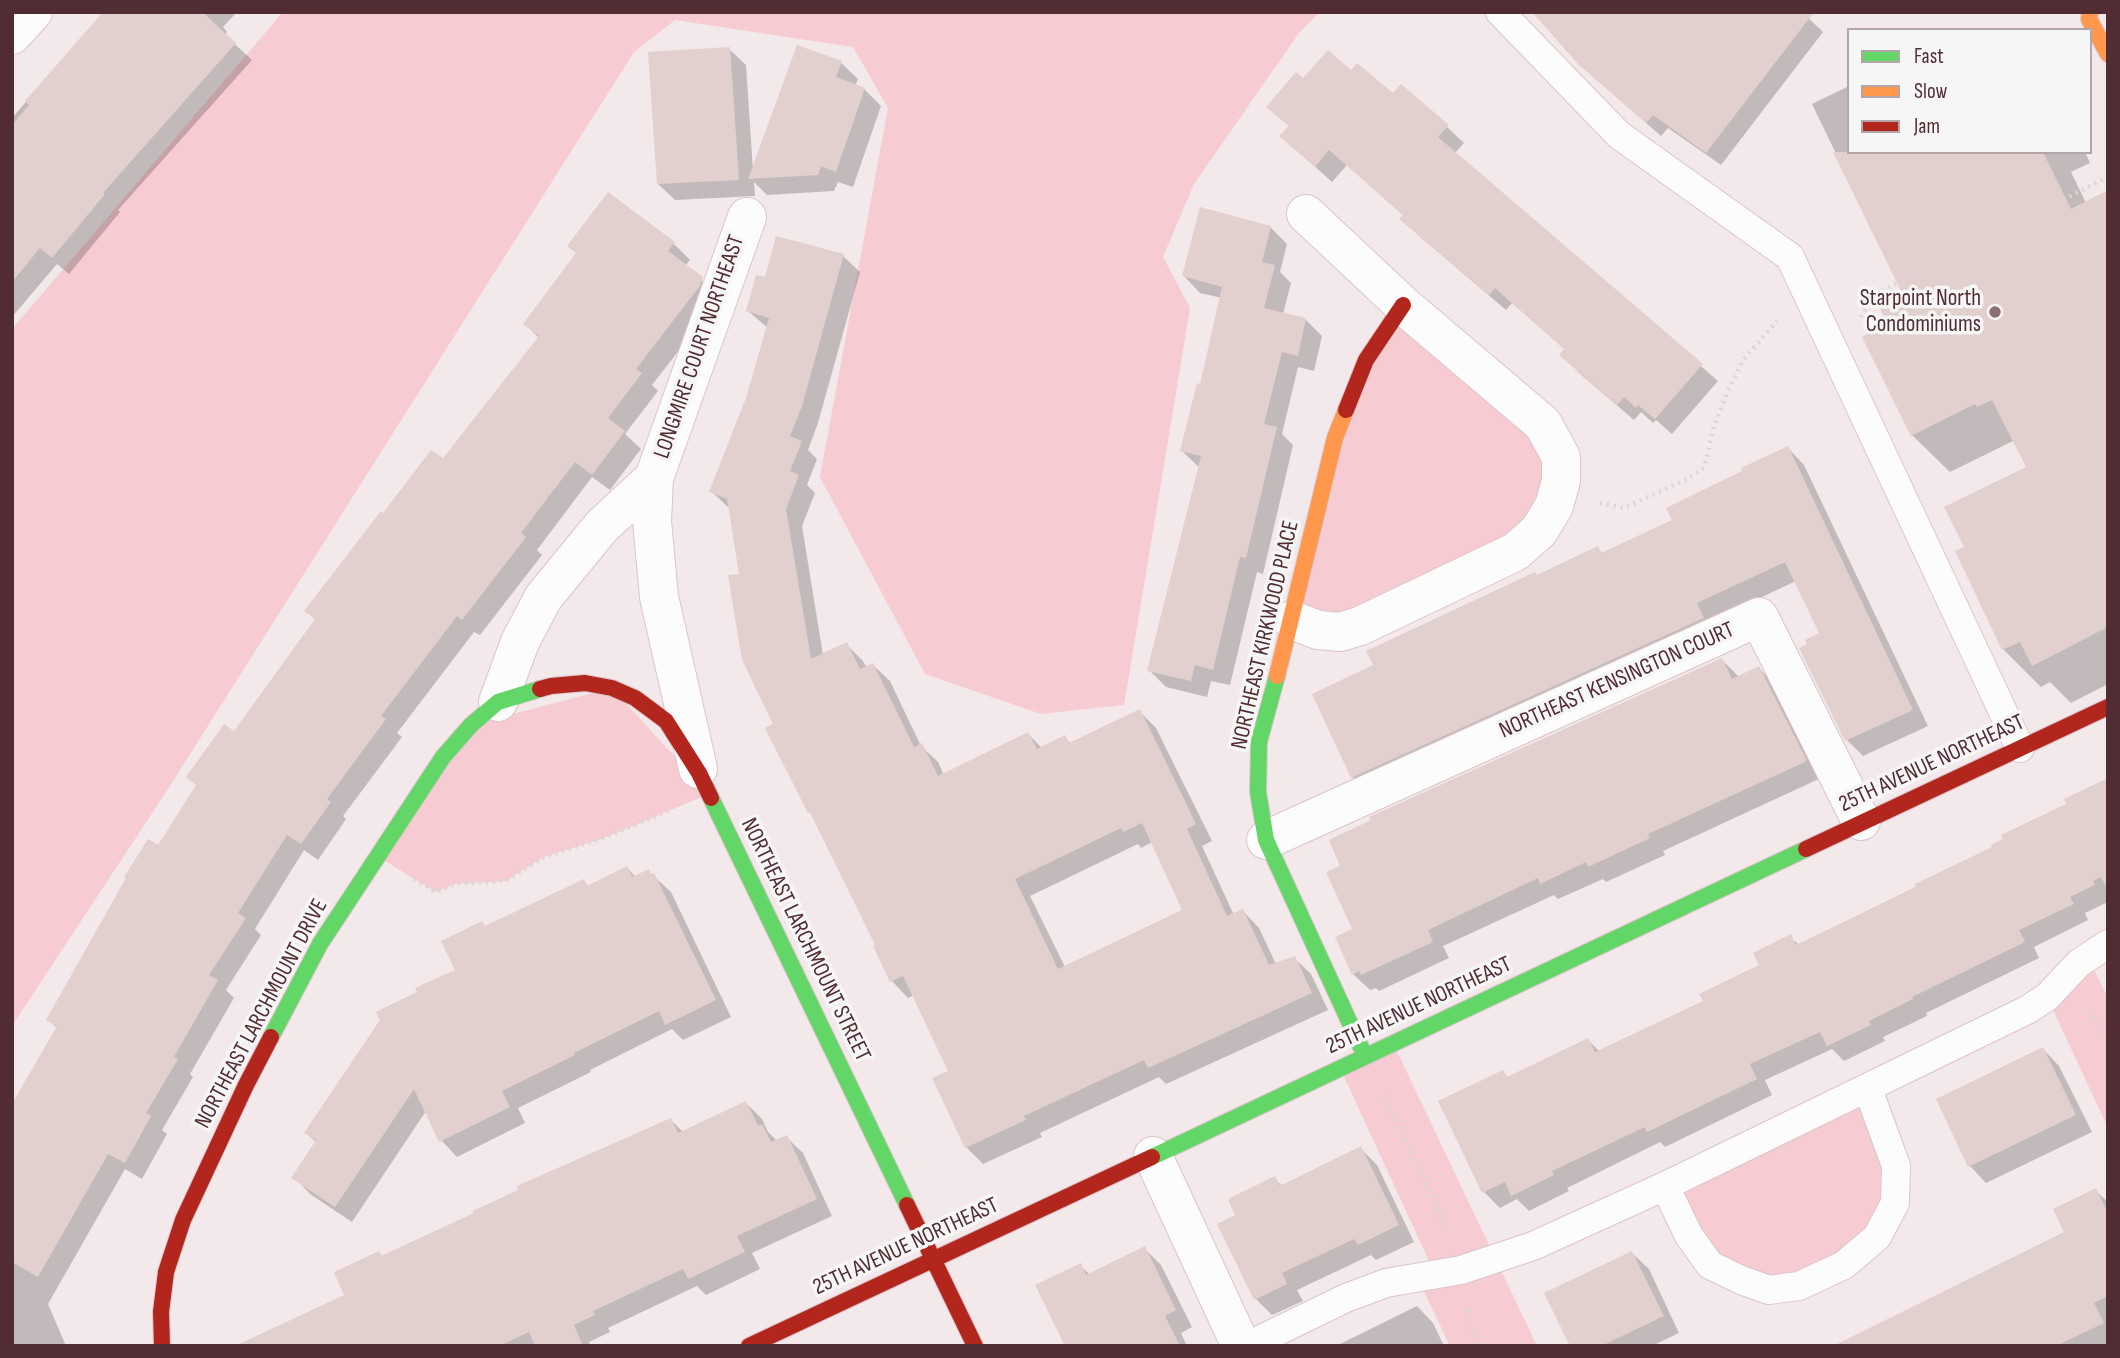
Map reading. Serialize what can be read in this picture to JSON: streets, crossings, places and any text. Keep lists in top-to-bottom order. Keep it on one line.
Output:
{"streets":{"street":["LONGMIRE COURT NORTHEAST","NORTHEAST KIRKWOOD PLACE","NORTHEAST KENSINGTON COURT","25TH AVENUE NORTHEAST","NORTHEAST LARCHMOUNT STREET","NORTHEAST LARCHMOUNT DRIVE"]},"crossings":[["LONGMIRE COURT NORTHEAST","NORTHEAST LARCHMOUNT STREET"],["LONGMIRE COURT NORTHEAST","NORTHEAST LARCHMOUNT DRIVE"],["NORTHEAST KIRKWOOD PLACE","NORTHEAST KENSINGTON COURT"],["NORTHEAST KIRKWOOD PLACE","25TH AVENUE NORTHEAST"],["NORTHEAST KENSINGTON COURT","25TH AVENUE NORTHEAST"],["25TH AVENUE NORTHEAST","NORTHEAST LARCHMOUNT STREET"],["NORTHEAST LARCHMOUNT STREET","NORTHEAST LARCHMOUNT DRIVE"]],"places":["Starpoint North Condominiums"],"legend":["Fast","Slow","Jam"]}
